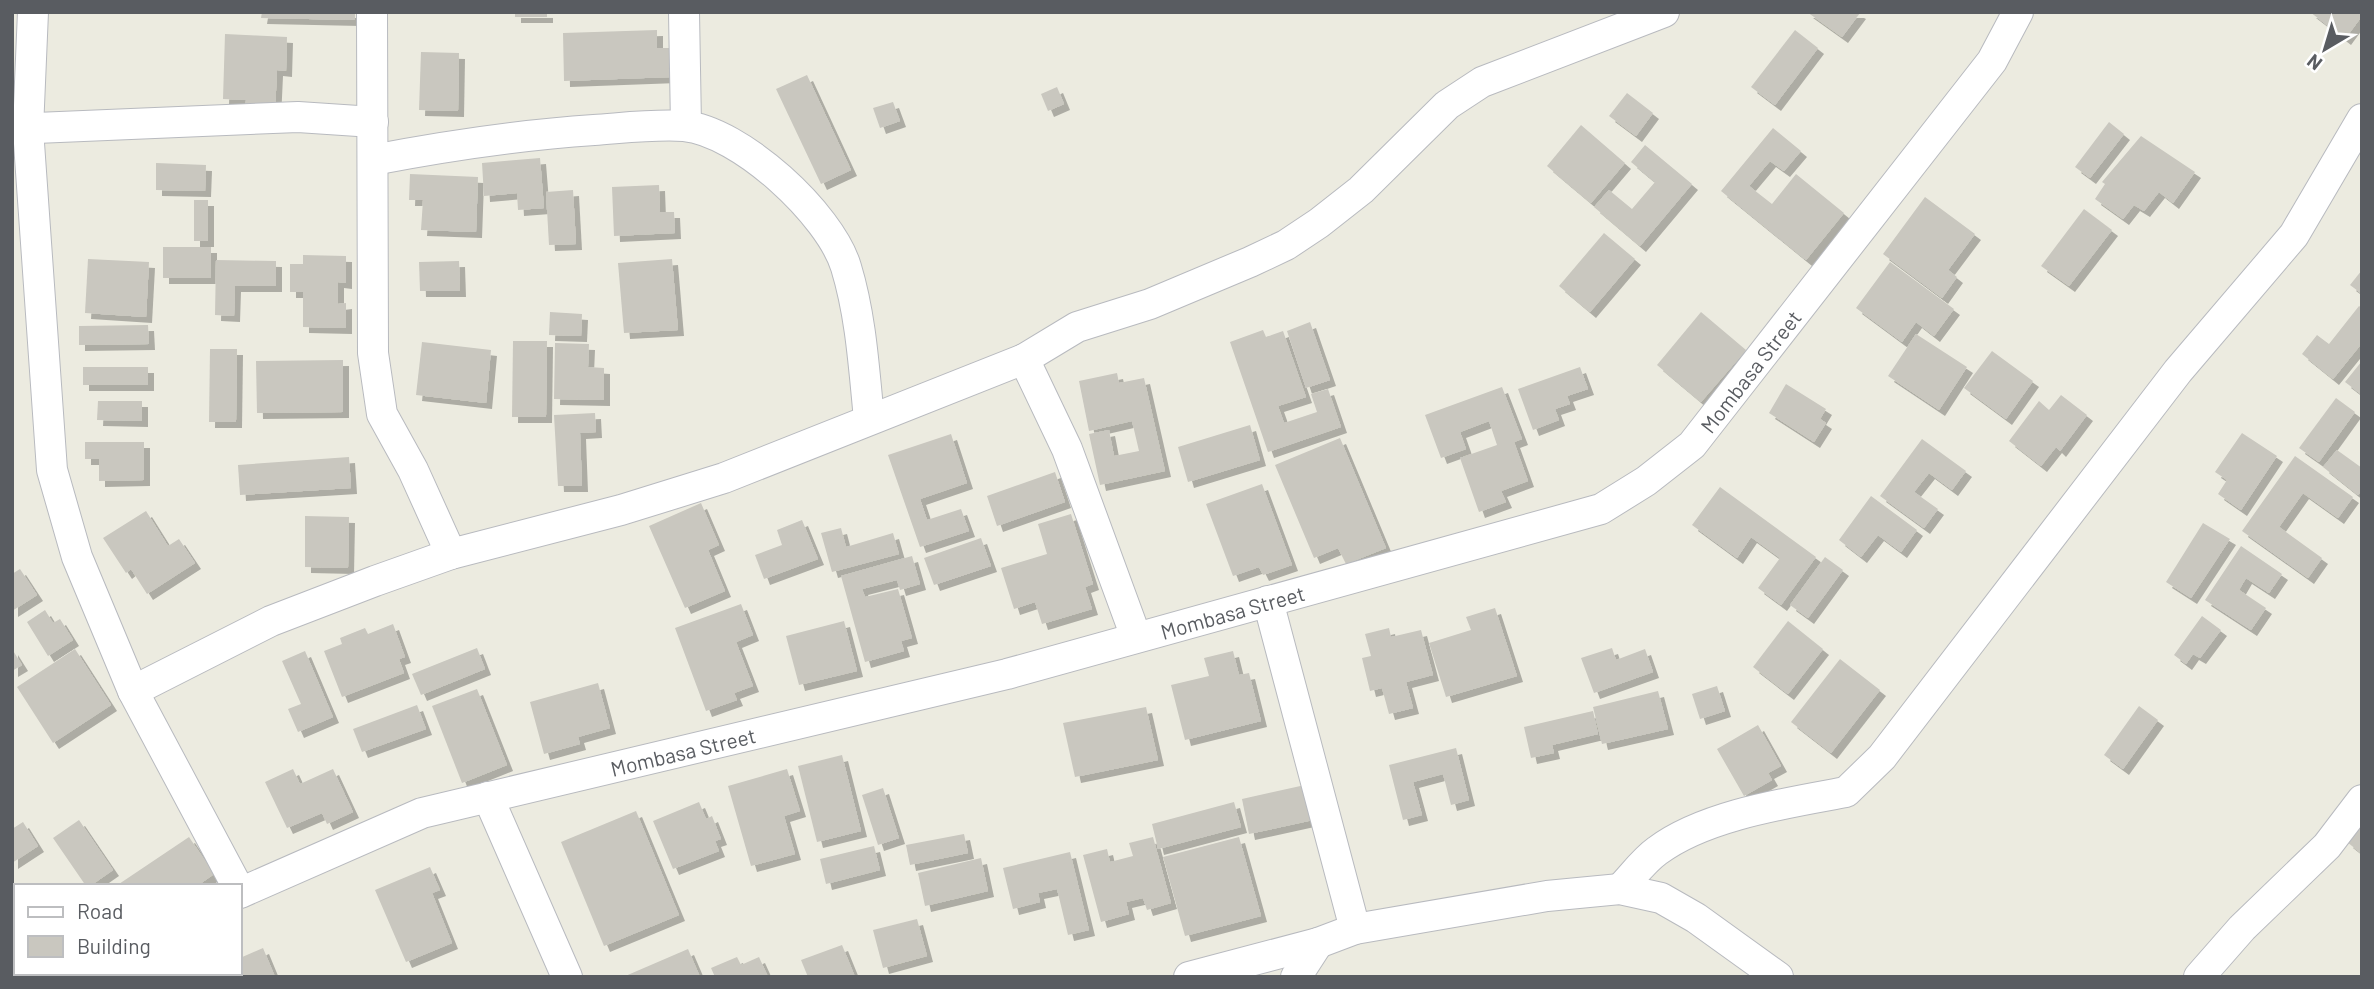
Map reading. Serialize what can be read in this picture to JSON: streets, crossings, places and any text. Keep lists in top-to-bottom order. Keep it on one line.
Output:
{"streets":{"street":["Mombasa Street"]},"legend":["Road","Building"],"north":"bottom left"}
